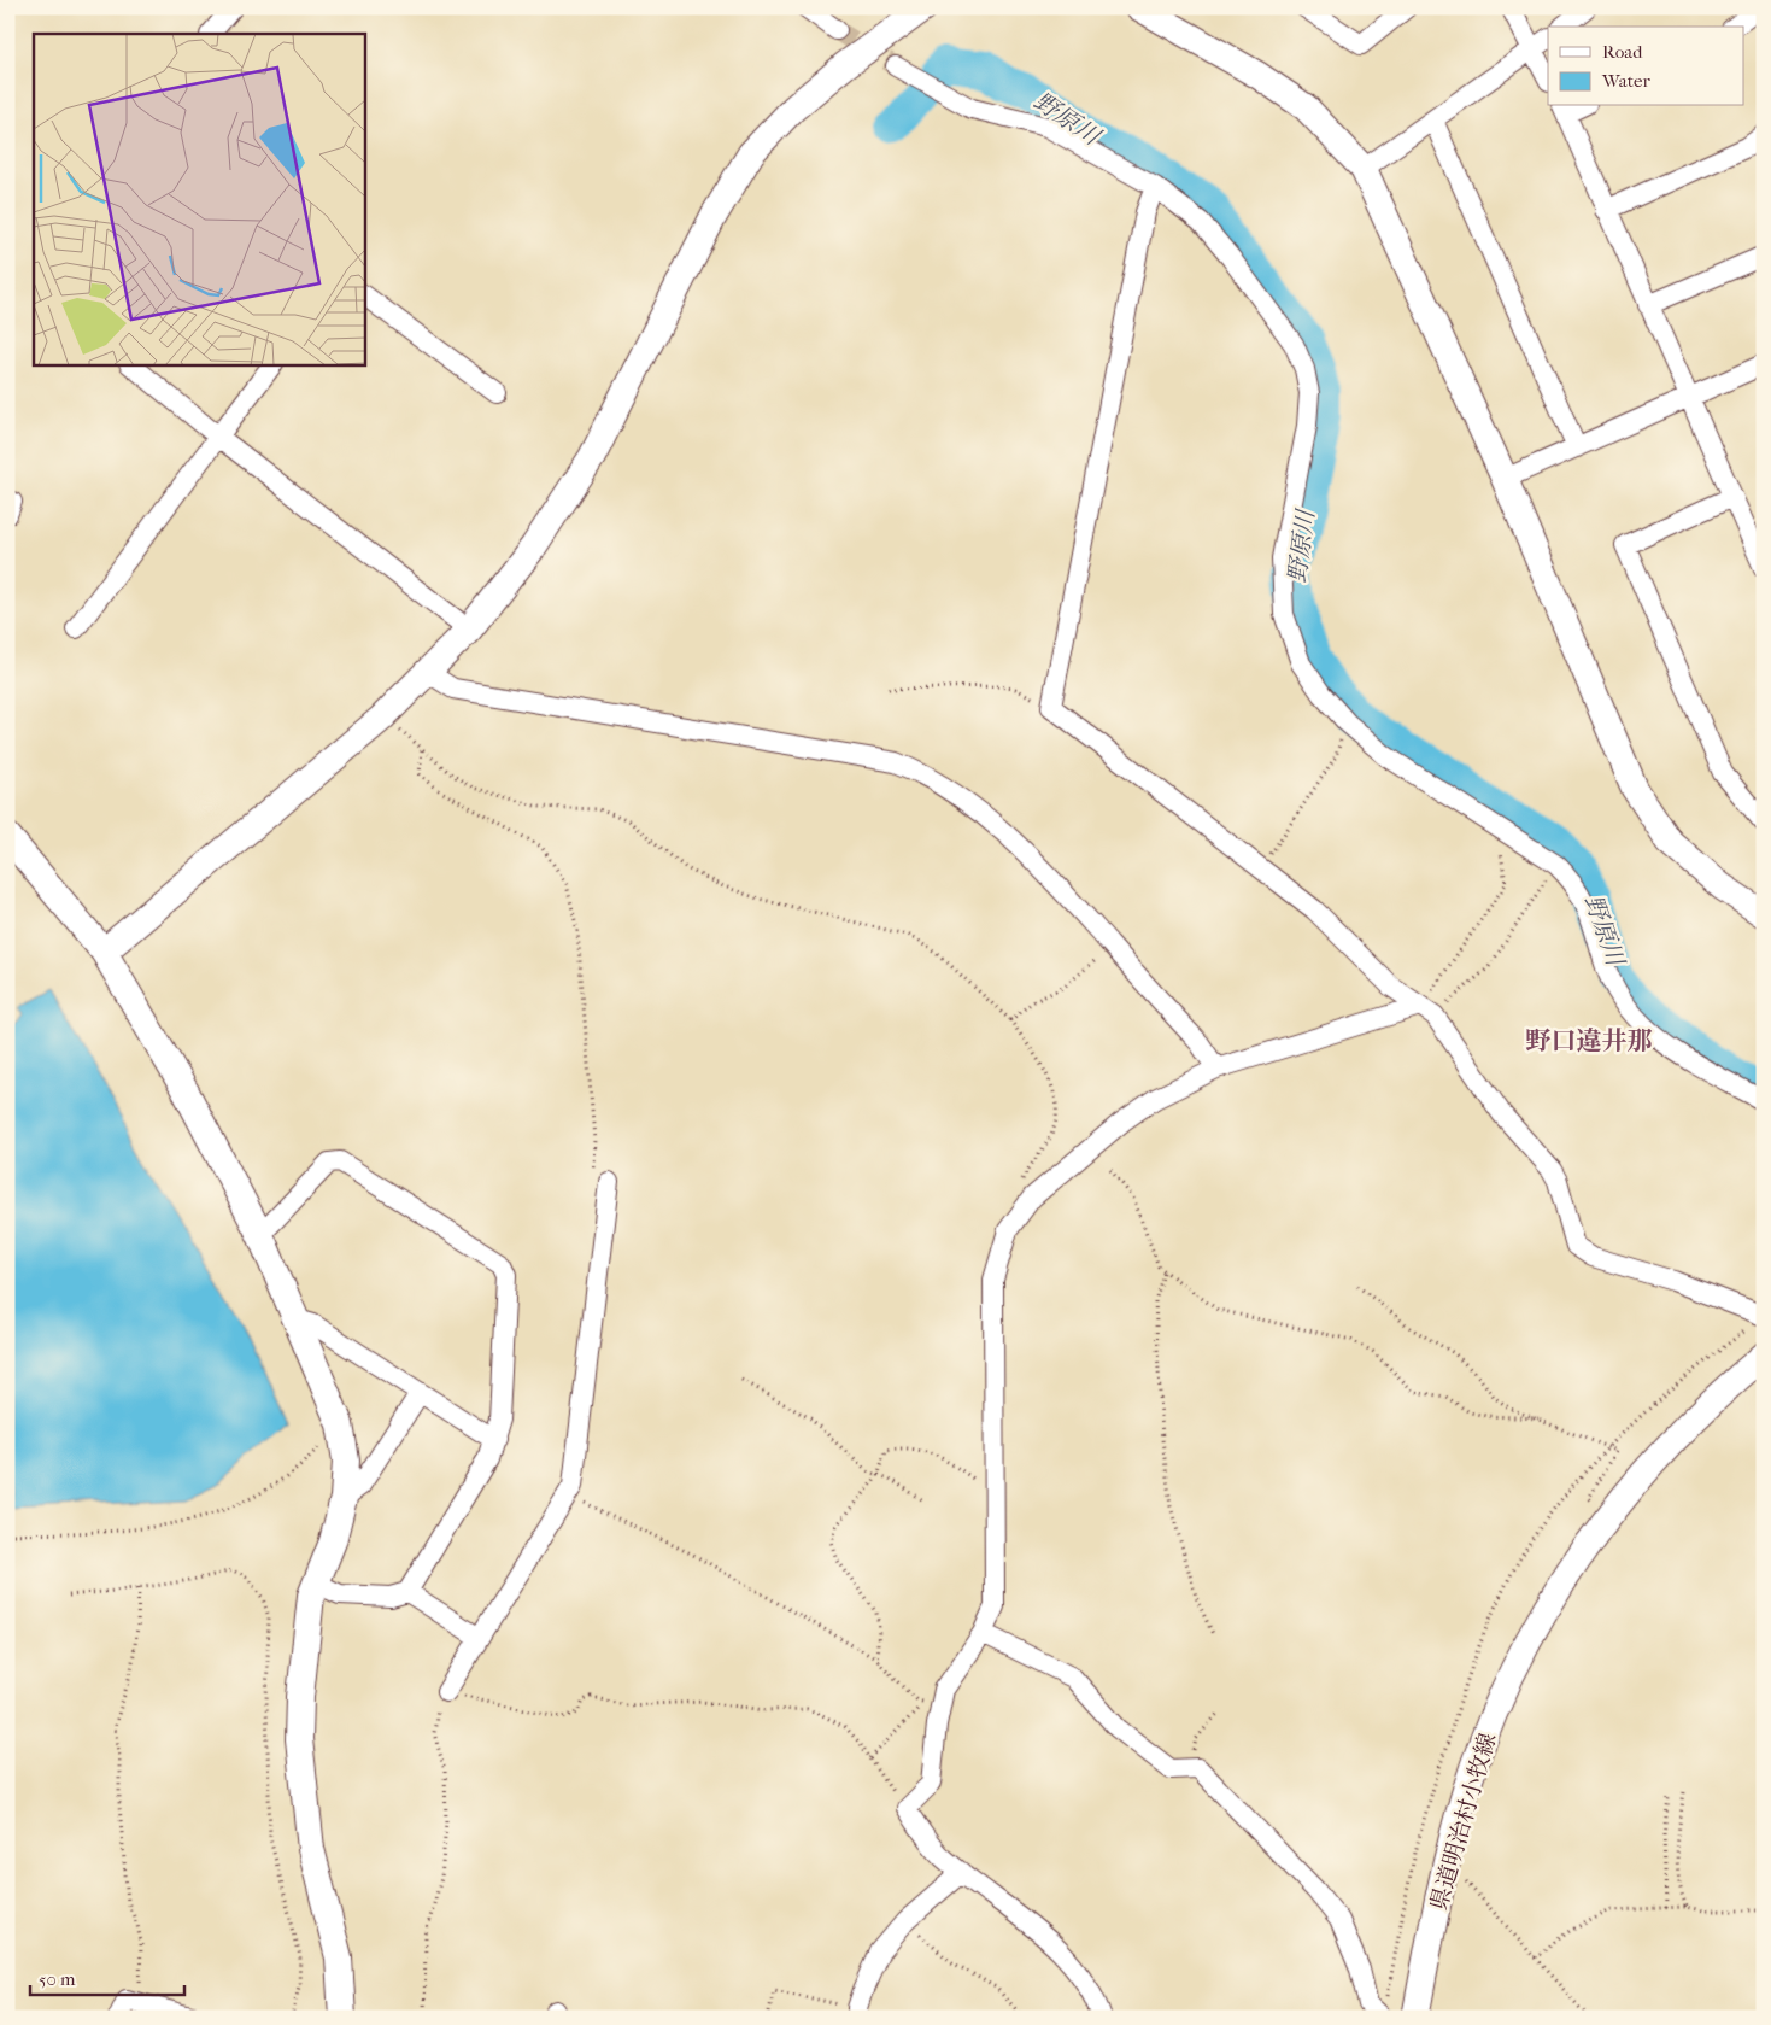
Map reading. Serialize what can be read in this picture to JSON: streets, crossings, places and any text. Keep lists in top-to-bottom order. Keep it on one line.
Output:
{"streets":{"street":["県道明治村小牧線"]},"districts":["野口違井那"],"water":["野原川"],"legend":["Road","Water"],"scale_bar":"50 m"}
